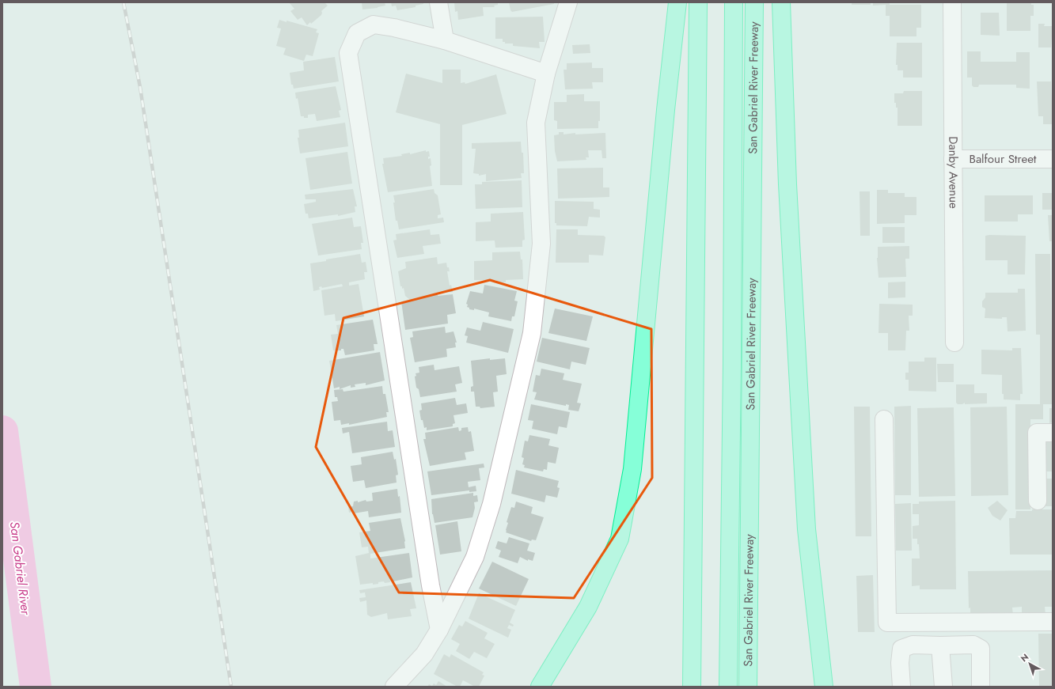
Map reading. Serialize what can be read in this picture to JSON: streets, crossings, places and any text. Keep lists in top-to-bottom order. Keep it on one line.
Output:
{"streets":{"highway":["San Gabriel River Freeway"],"street":["Balfour Street","Danby Avenue"]},"crossings":[["Balfour Street","Danby Avenue"]],"water":["San Gabriel River"],"north":"top left"}
